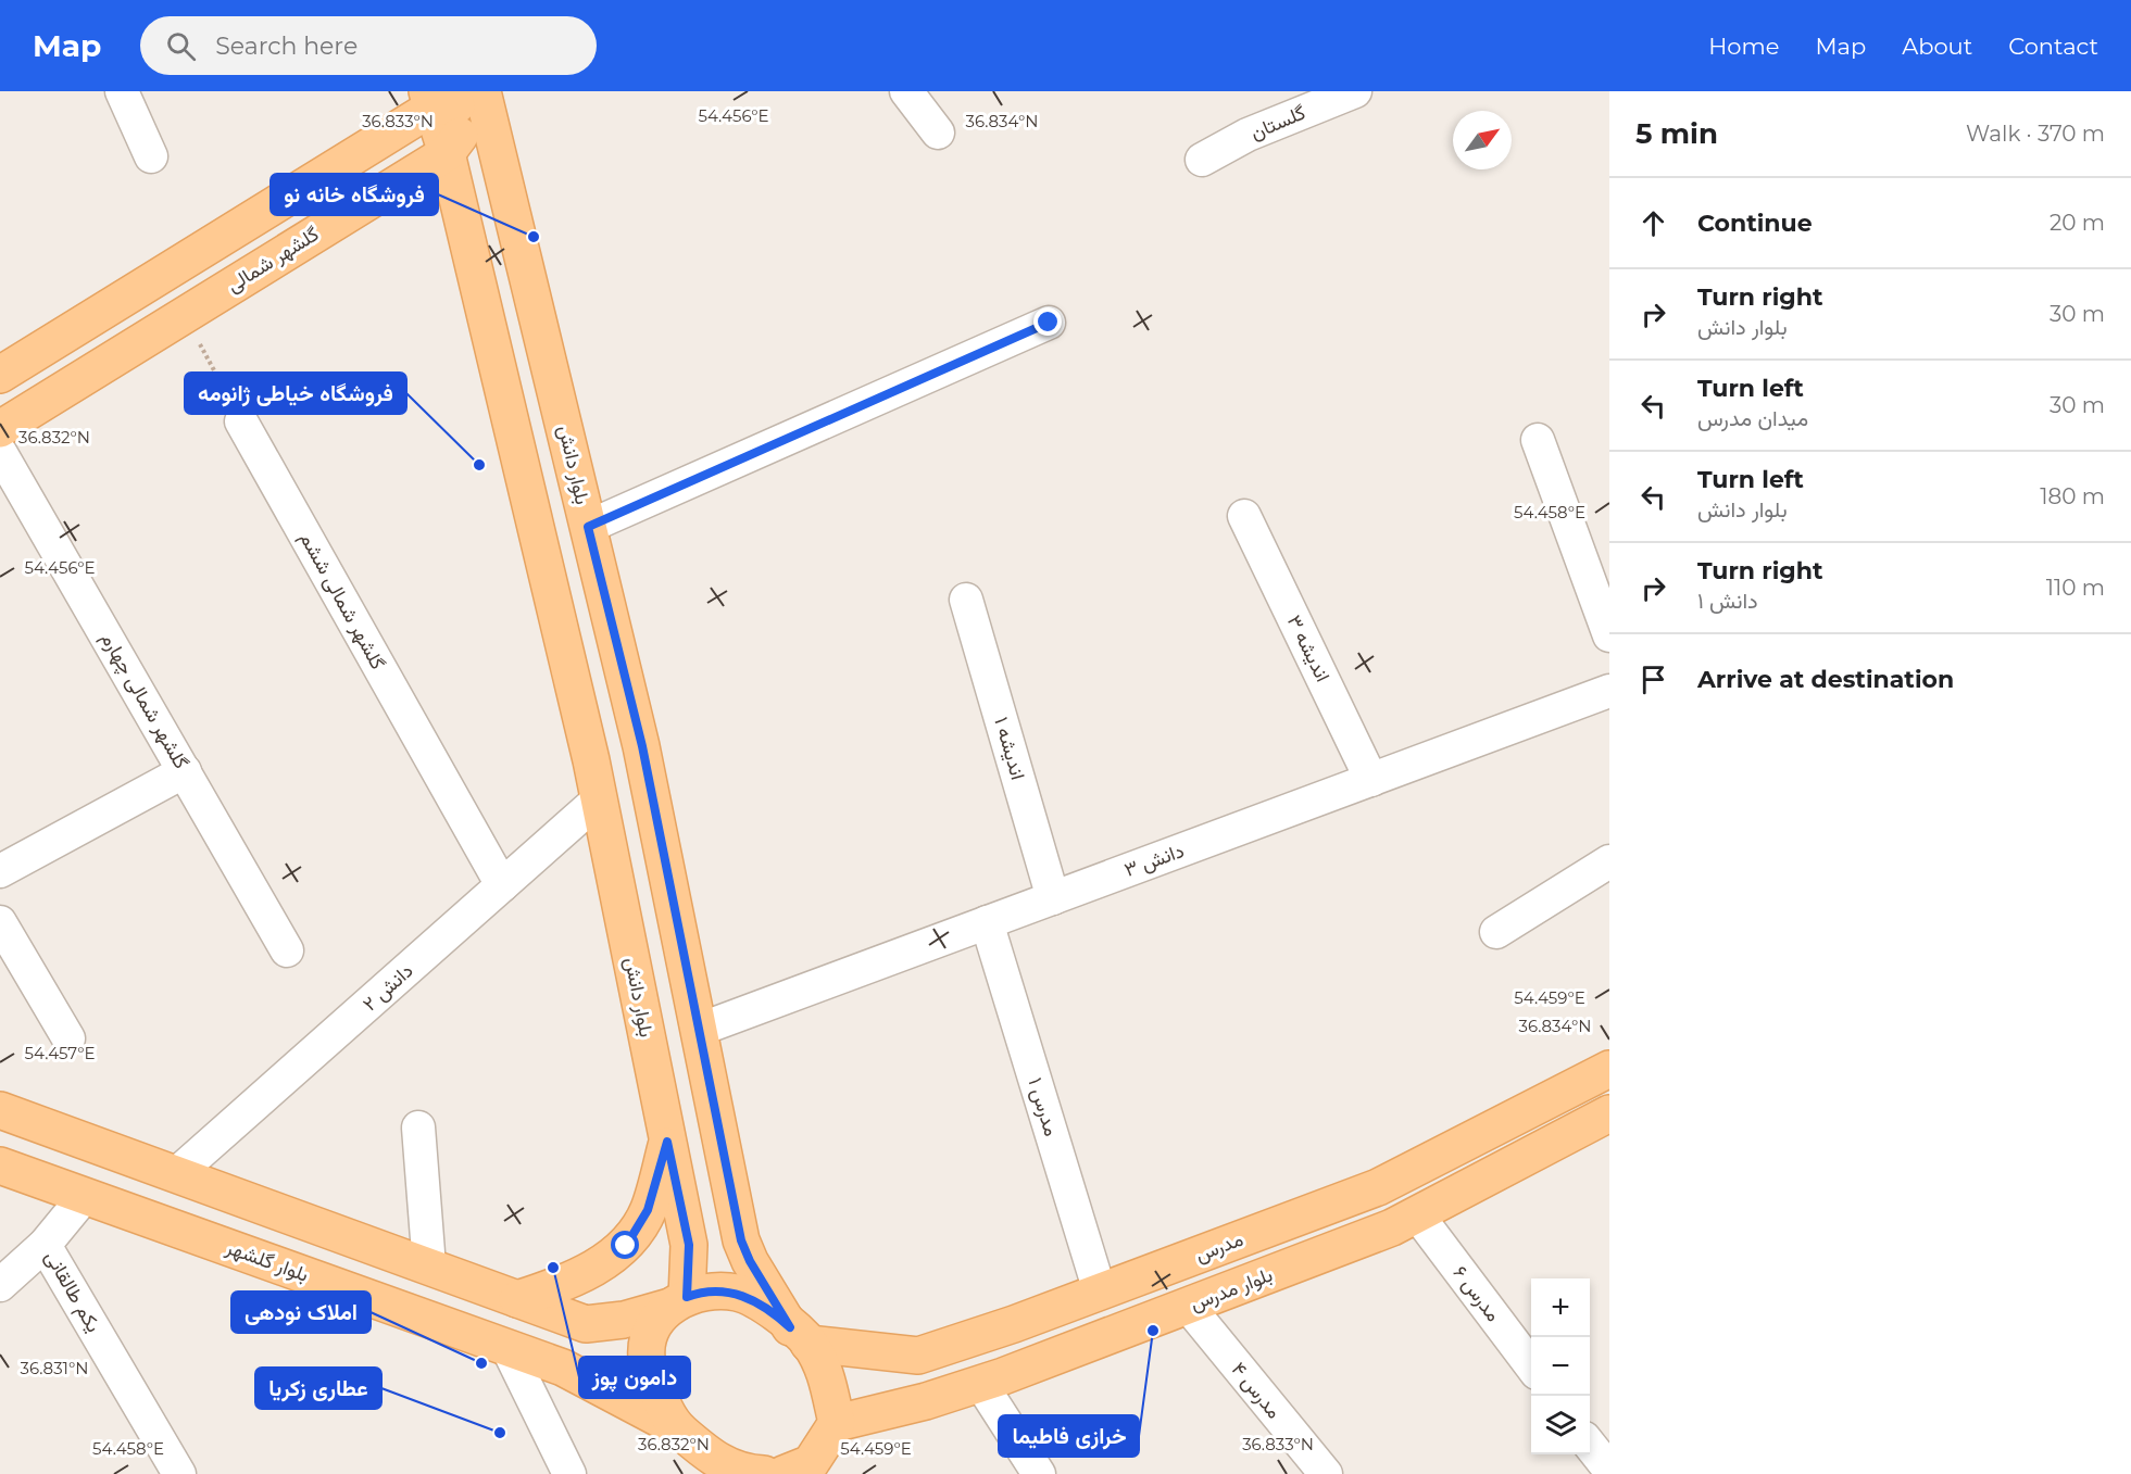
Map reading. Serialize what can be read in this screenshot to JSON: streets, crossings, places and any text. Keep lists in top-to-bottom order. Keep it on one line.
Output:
{"streets":{"main road":["گلشهر شمالی","بلوار دانش","مدرس","بلوار گلشهر","بلوار مدرس"],"street":["گلستان","گلشهر شمالی ششم","اندیشه ۳","گلشهر شمالی چهارم","اندیشه ۱","دانش ۳","۲ دانش","مدرس ۱","یکم طالقانی","مدرس ۶","مدرس ۴"]},"crossings":[["گلشهر شمالی","بلوار دانش"],["بلوار دانش","دانش ۳"],["بلوار دانش","۲ دانش"],["بلوار دانش","مدرس"],["بلوار دانش","بلوار مدرس"],["گلشهر شمالی ششم","۲ دانش"],["اندیشه ۳","دانش ۳"],["اندیشه ۱","دانش ۳"],["دانش ۳","مدرس ۱"],["مدرس ۱","مدرس"],["بلوار مدرس","مدرس ۶"],["بلوار مدرس","مدرس ۴"]],"places":["فروشگاه خانه نو","فروشگاه خیاطی ژانومه","دامون پوز","خرازی فاطیما","املاک نودهی","عطاری زکریا"],"north":"top right","page":{"header":"Map","search":"Search here","nav":["Home","Map","About","Contact"],"heading":["5 min","Walk · 370 m"],"list":[["Continue","20 m"],["Turn right","بلوار دانش","30 m"],["Turn left","میدان مدرس","30 m"],["Turn left","بلوار دانش","180 m"],["Turn right","دانش ۱","110 m"],"Arrive at destination"],"map_buttons":["+","−"]},"coordinates":["54.456°E","36.833°N","36.834°N","36.832°N","54.458°E","54.459°E","54.457°E","36.831°N"]}
